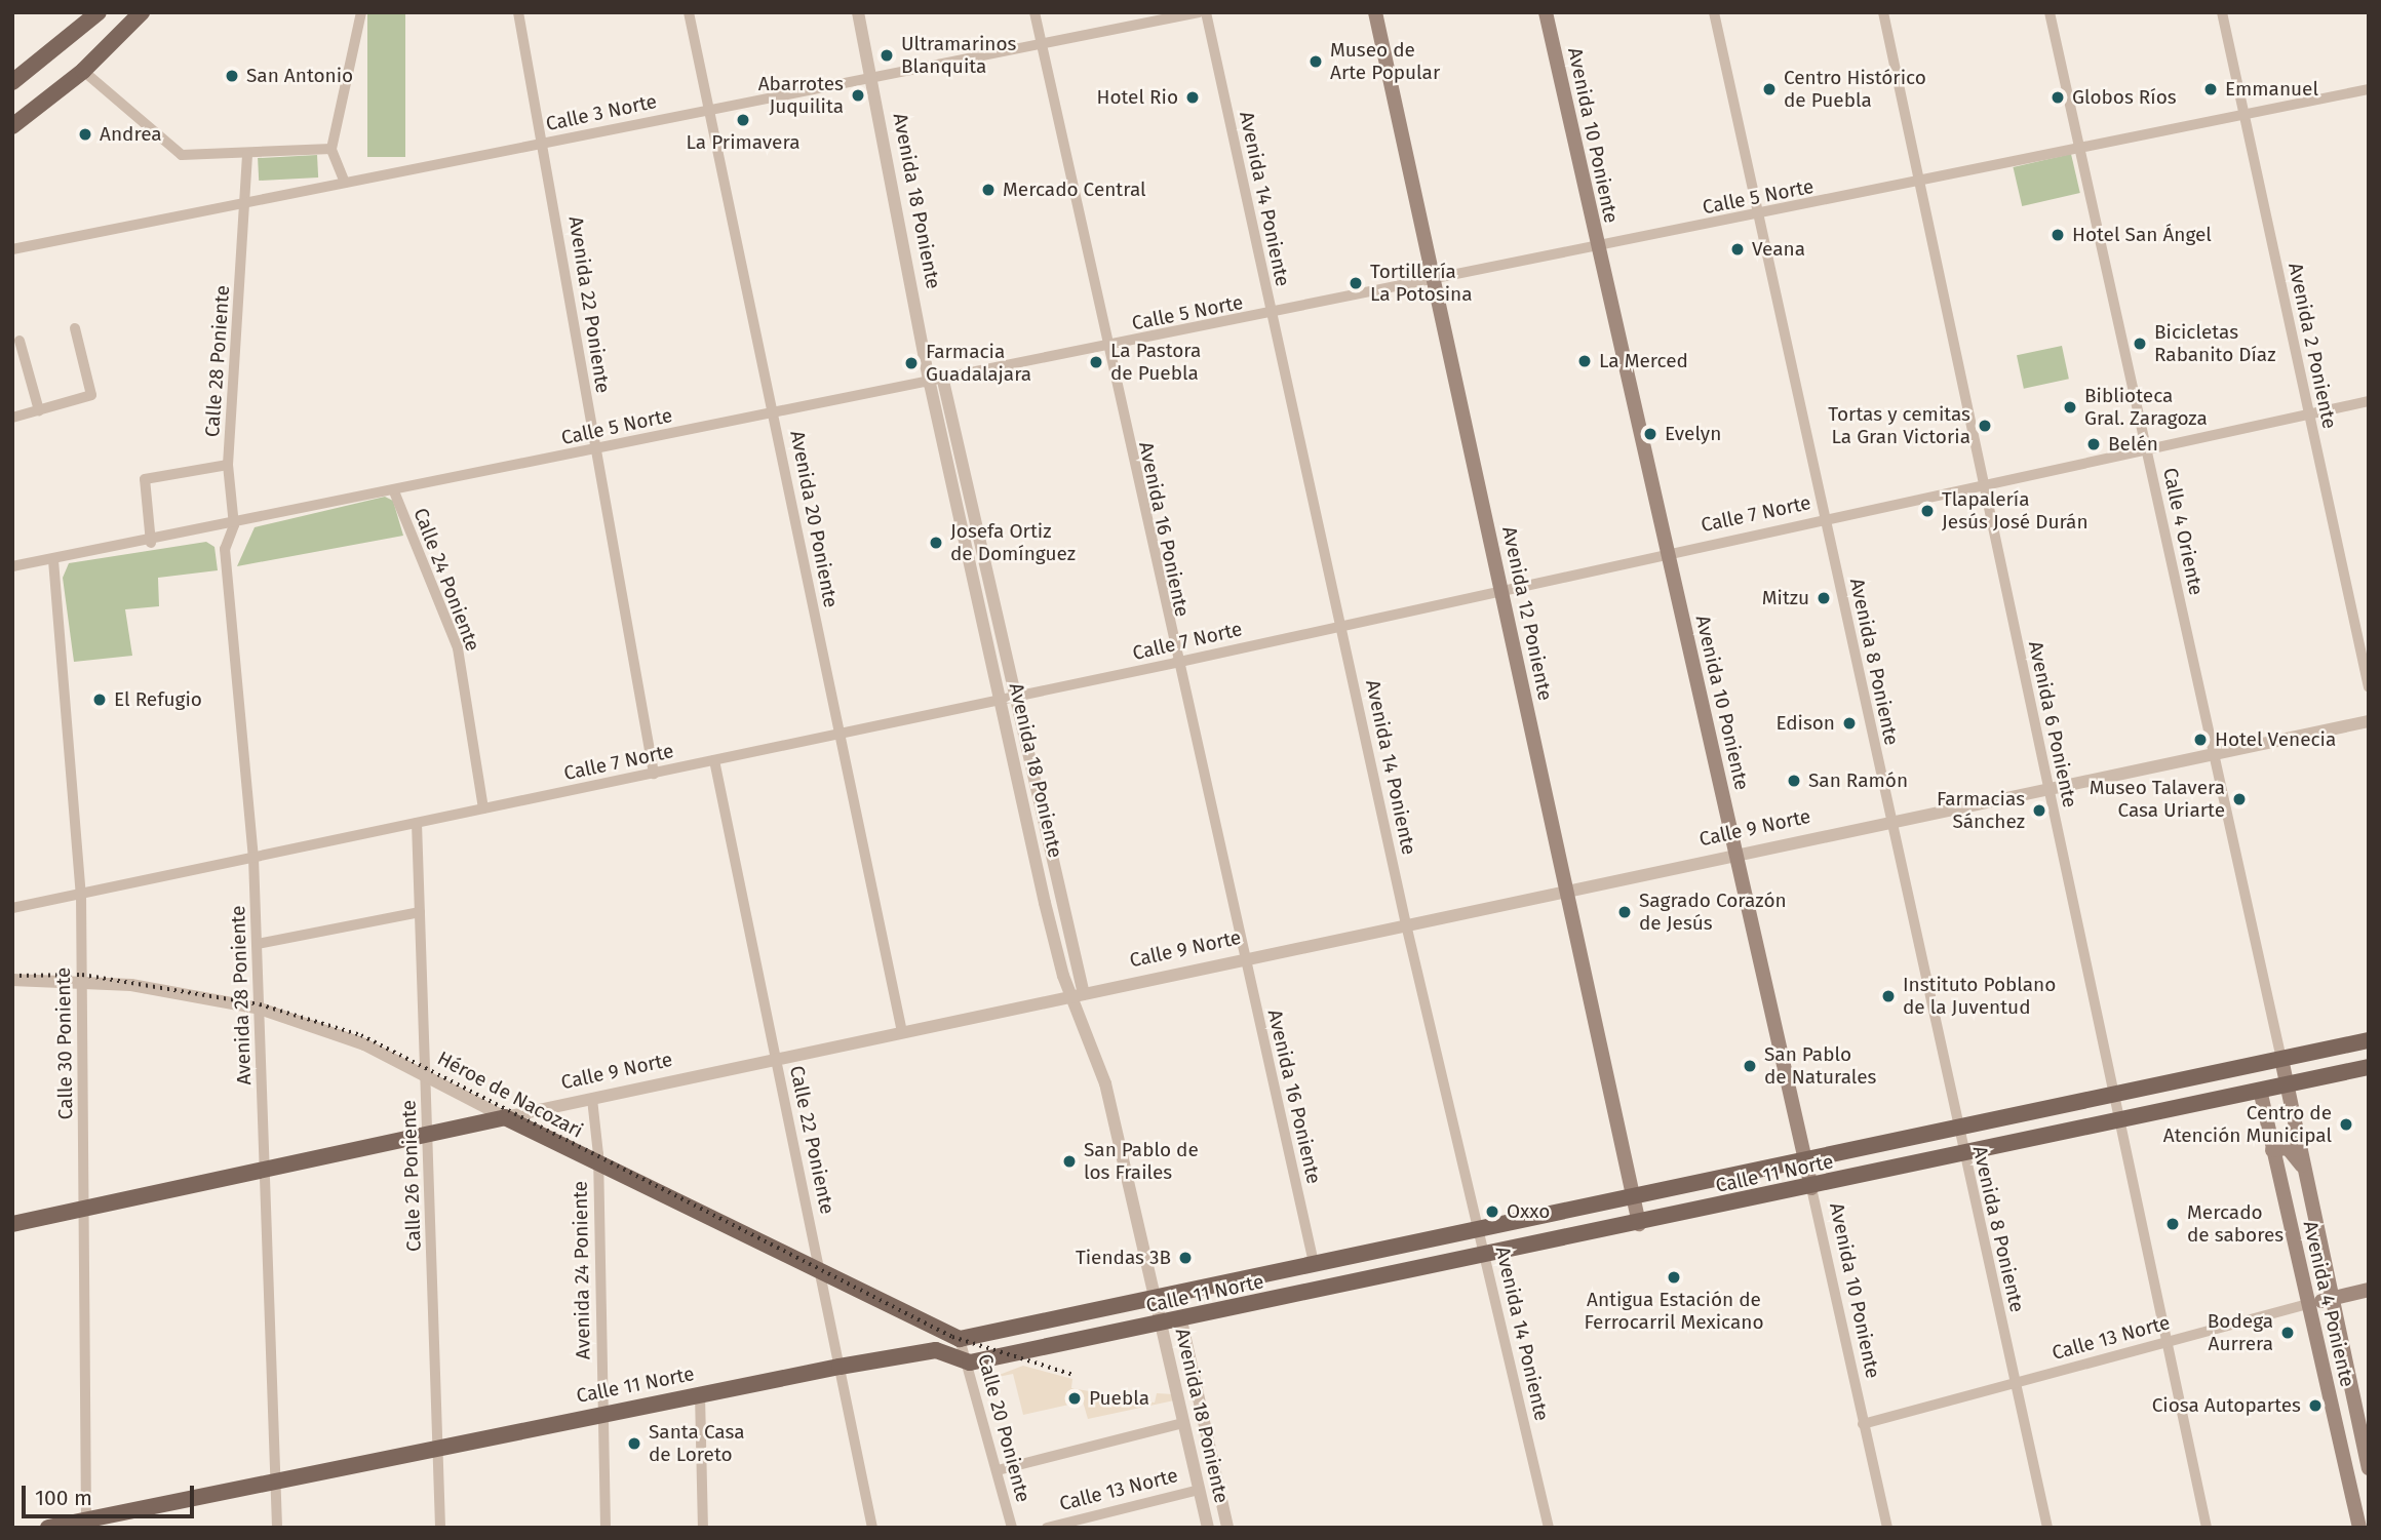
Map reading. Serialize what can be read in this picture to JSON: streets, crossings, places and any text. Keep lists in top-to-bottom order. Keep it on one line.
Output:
{"streets":{"main road":["Avenida 10 Poniente","Avenida 12 Poniente","Calle 9 Norte","Héroe de Nacozari","Calle 11 Norte","Avenida 4 Poniente","Calle 13 Norte"],"street":["Calle 3 Norte","Calle 5 Norte","Avenida 14 Poniente","Avenida 18 Poniente","Avenida 22 Poniente","Avenida 2 Poniente","Calle 28 Poniente","Calle 7 Norte","Avenida 20 Poniente","Avenida 16 Poniente","Calle 4 Oriente","Calle 24 Poniente","Avenida 8 Poniente","Avenida 6 Poniente","Avenida 28 Poniente","Calle 30 Poniente","Calle 22 Poniente","Calle 26 Poniente","Avenida 24 Poniente","Calle 20 Poniente"]},"crossings":[["Calle 3 Norte","Avenida 18 Poniente"],["Calle 3 Norte","Avenida 22 Poniente"],["Calle 3 Norte","Calle 28 Poniente"],["Calle 3 Norte","Avenida 20 Poniente"],["Calle 3 Norte","Avenida 16 Poniente"],["Avenida 10 Poniente","Calle 5 Norte"],["Avenida 10 Poniente","Calle 7 Norte"],["Avenida 10 Poniente","Calle 9 Norte"],["Avenida 10 Poniente","Calle 11 Norte"],["Avenida 10 Poniente","Calle 13 Norte"],["Calle 5 Norte","Avenida 14 Poniente"],["Calle 5 Norte","Avenida 18 Poniente"],["Calle 5 Norte","Avenida 22 Poniente"],["Calle 5 Norte","Avenida 2 Poniente"],["Calle 5 Norte","Calle 28 Poniente"],["Calle 5 Norte","Avenida 20 Poniente"],["Calle 5 Norte","Avenida 16 Poniente"],["Calle 5 Norte","Calle 4 Oriente"],["Calle 5 Norte","Calle 24 Poniente"],["Calle 5 Norte","Avenida 12 Poniente"],["Calle 5 Norte","Avenida 8 Poniente"],["Calle 5 Norte","Avenida 6 Poniente"],["Calle 5 Norte","Avenida 28 Poniente"],["Calle 5 Norte","Calle 30 Poniente"],["Avenida 14 Poniente","Calle 7 Norte"],["Avenida 14 Poniente","Calle 9 Norte"],["Avenida 14 Poniente","Calle 11 Norte"],["Avenida 18 Poniente","Calle 7 Norte"],["Avenida 18 Poniente","Calle 9 Norte"],["Avenida 18 Poniente","Calle 11 Norte"],["Avenida 18 Poniente","Calle 13 Norte"],["Avenida 22 Poniente","Calle 7 Norte"],["Avenida 2 Poniente","Calle 7 Norte"],["Calle 28 Poniente","Avenida 28 Poniente"],["Calle 7 Norte","Avenida 20 Poniente"],["Calle 7 Norte","Avenida 16 Poniente"],["Calle 7 Norte","Calle 4 Oriente"],["Calle 7 Norte","Calle 24 Poniente"],["Calle 7 Norte","Avenida 12 Poniente"],["Calle 7 Norte","Avenida 8 Poniente"],["Calle 7 Norte","Avenida 6 Poniente"],["Calle 7 Norte","Avenida 28 Poniente"],["Calle 7 Norte","Calle 30 Poniente"],["Calle 7 Norte","Calle 22 Poniente"],["Calle 7 Norte","Calle 26 Poniente"],["Avenida 20 Poniente","Calle 9 Norte"],["Avenida 16 Poniente","Calle 9 Norte"],["Avenida 16 Poniente","Calle 11 Norte"],["Calle 4 Oriente","Calle 9 Norte"],["Calle 4 Oriente","Calle 11 Norte"],["Calle 4 Oriente","Avenida 4 Poniente"],["Avenida 12 Poniente","Calle 9 Norte"],["Avenida 12 Poniente","Calle 11 Norte"],["Avenida 8 Poniente","Calle 9 Norte"],["Avenida 8 Poniente","Calle 11 Norte"],["Avenida 8 Poniente","Calle 13 Norte"],["Avenida 6 Poniente","Calle 9 Norte"],["Avenida 6 Poniente","Calle 11 Norte"],["Avenida 6 Poniente","Calle 13 Norte"],["Calle 9 Norte","Avenida 28 Poniente"],["Calle 9 Norte","Calle 30 Poniente"],["Calle 9 Norte","Héroe de Nacozari"],["Calle 9 Norte","Calle 22 Poniente"],["Calle 9 Norte","Calle 26 Poniente"],["Calle 9 Norte","Avenida 24 Poniente"],["Avenida 28 Poniente","Héroe de Nacozari"],["Avenida 28 Poniente","Calle 11 Norte"],["Calle 30 Poniente","Héroe de Nacozari"],["Calle 30 Poniente","Calle 11 Norte"],["Héroe de Nacozari","Calle 22 Poniente"],["Héroe de Nacozari","Calle 11 Norte"],["Héroe de Nacozari","Calle 26 Poniente"],["Héroe de Nacozari","Avenida 24 Poniente"],["Héroe de Nacozari","Calle 20 Poniente"],["Calle 22 Poniente","Calle 11 Norte"],["Calle 11 Norte","Calle 26 Poniente"],["Calle 11 Norte","Avenida 24 Poniente"],["Calle 11 Norte","Avenida 4 Poniente"],["Calle 11 Norte","Calle 20 Poniente"],["Avenida 4 Poniente","Calle 13 Norte"]],"places":["Ultramarinos Blanquita","Museo de Arte Popular","San Antonio","Centro Histórico de Puebla","Emmanuel","Abarrotes Juquilita","Hotel Rio","Globos Ríos","La Primavera","Andrea","Mercado Central","Hotel San Ángel","Veana","Tortillería La Potosina","Bicicletas Rabanito Díaz","La Merced","La Pastora de Puebla","Farmacia Guadalajara","Biblioteca Gral. Zaragoza","Tortas y cemitas La Gran Victoria","Evelyn","Belén","Tlapalería Jesús José Durán","Josefa Ortiz de Domínguez","Mitzu","El Refugio","Edison","Hotel Venecia","San Ramón","Museo Talavera Casa Uriarte","Farmacias Sánchez","Sagrado Corazón de Jesús","Instituto Poblano de la Juventud","San Pablo de Naturales","Centro de Atención Municipal","San Pablo de los Frailes","Oxxo","Mercado de sabores","Tiendas 3B","Antigua Estación de Ferrocarril Mexicano","Bodega Aurrera","Puebla","Ciosa Autopartes","Santa Casa de Loreto"],"scale_bar":"100 m"}
